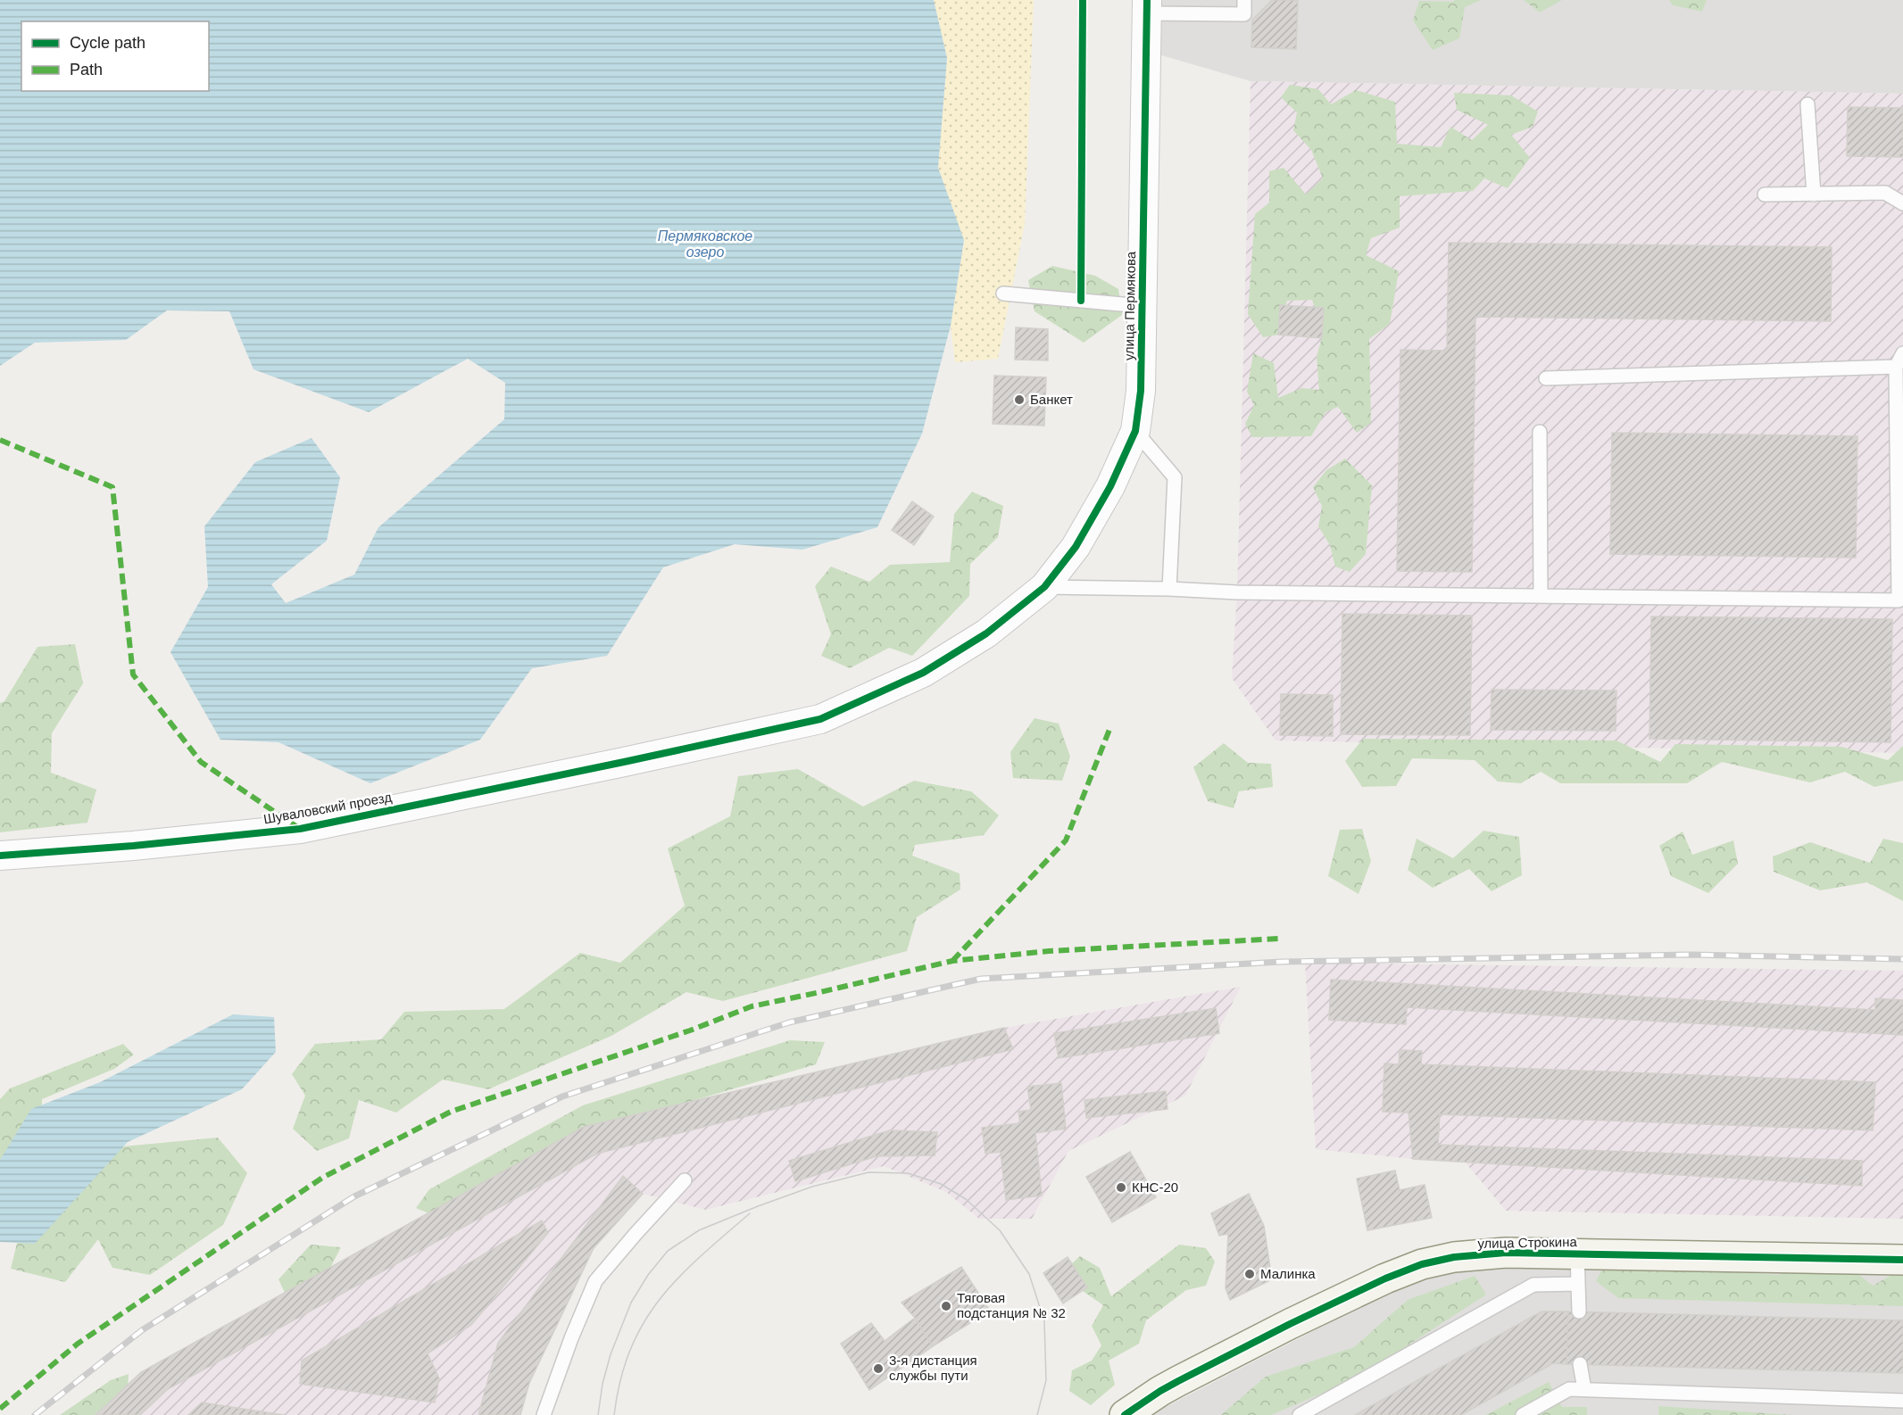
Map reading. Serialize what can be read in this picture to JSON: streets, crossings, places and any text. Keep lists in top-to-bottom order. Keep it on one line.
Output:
{"streets":{"street":["улица Пермякова","Шуваловский проезд","улица Строкина"]},"crossings":[["улица Пермякова","Шуваловский проезд"]],"water":["Пермяковское озеро"],"places":["Банкет","КНС-20","Малинка","Тяговая подстанция № 32","3-я дистанция службы пути"],"legend":["Cycle path","Path"]}
